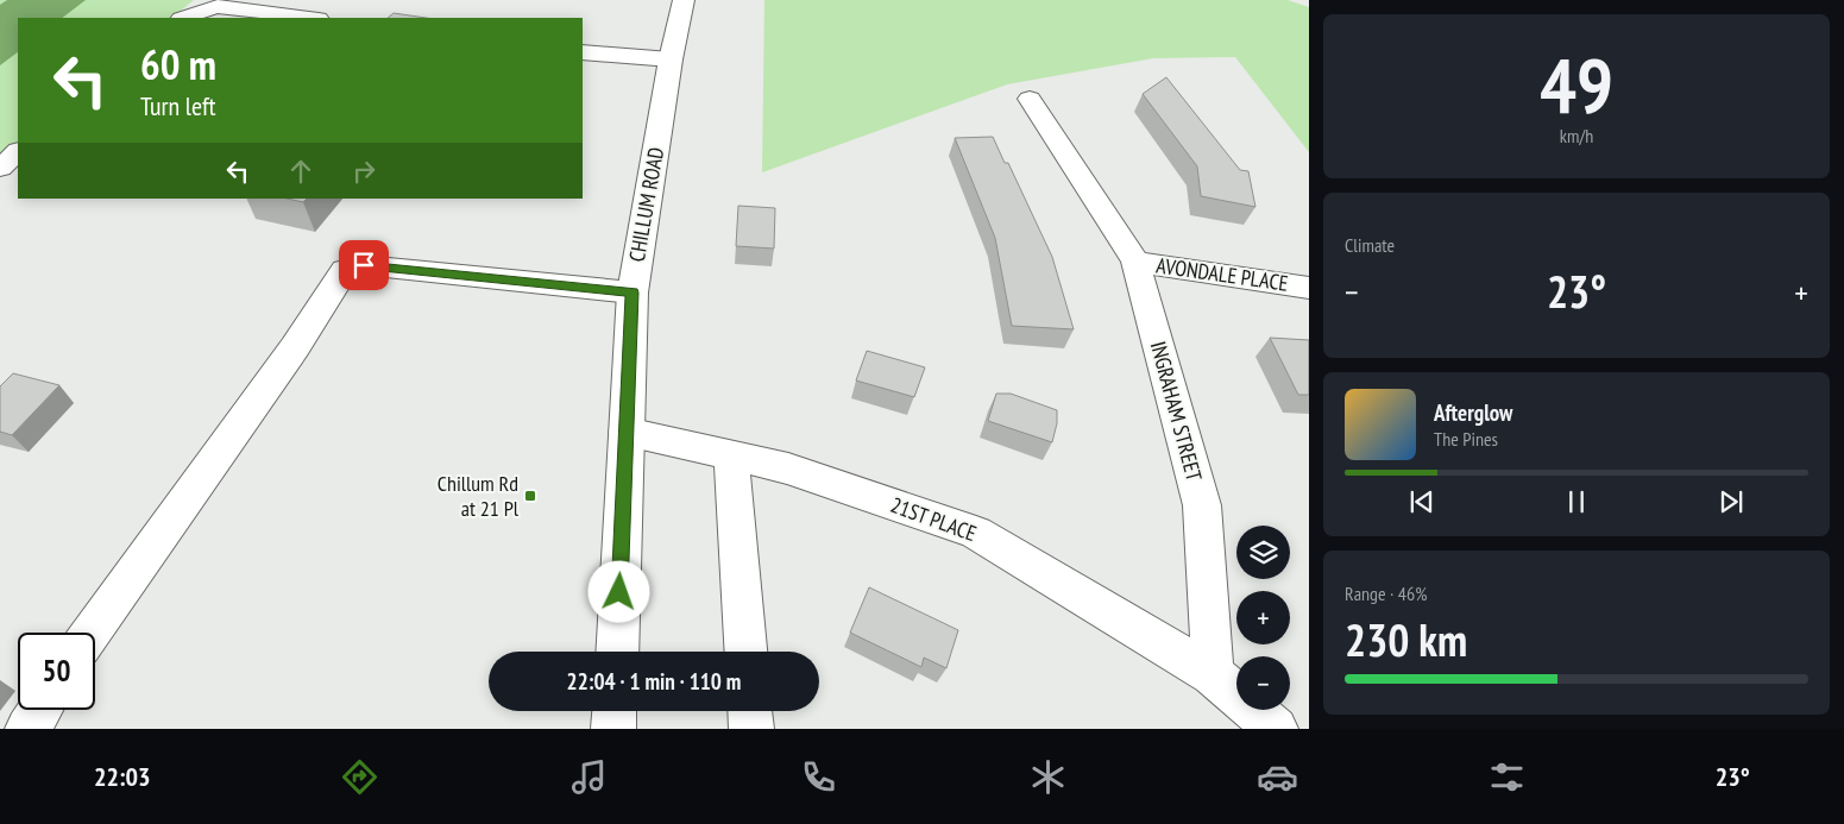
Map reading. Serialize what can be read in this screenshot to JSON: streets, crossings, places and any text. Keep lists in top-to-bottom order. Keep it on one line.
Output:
{"streets":{"street":["CHILLUM ROAD","AVONDALE PLACE","INGRAHAM STREET","21ST PLACE"]},"crossings":[["CHILLUM ROAD","21ST PLACE"],["AVONDALE PLACE","INGRAHAM STREET"],["INGRAHAM STREET","21ST PLACE"]],"places":{"transit":["Chillum Rd at 21 Pl"]},"page":{"tile":[["49","km/h"],"Climate",["Range · 46%","230 km"]],"turn":["60 m","Turn left"],"heat":["−","23°","+"],"song":["Afterglow","The Pines"],"map_buttons":["+","−"],"limit":"50","trip":"22:04 · 1 min · 110 m","tabs":["22:03","23°"]}}
